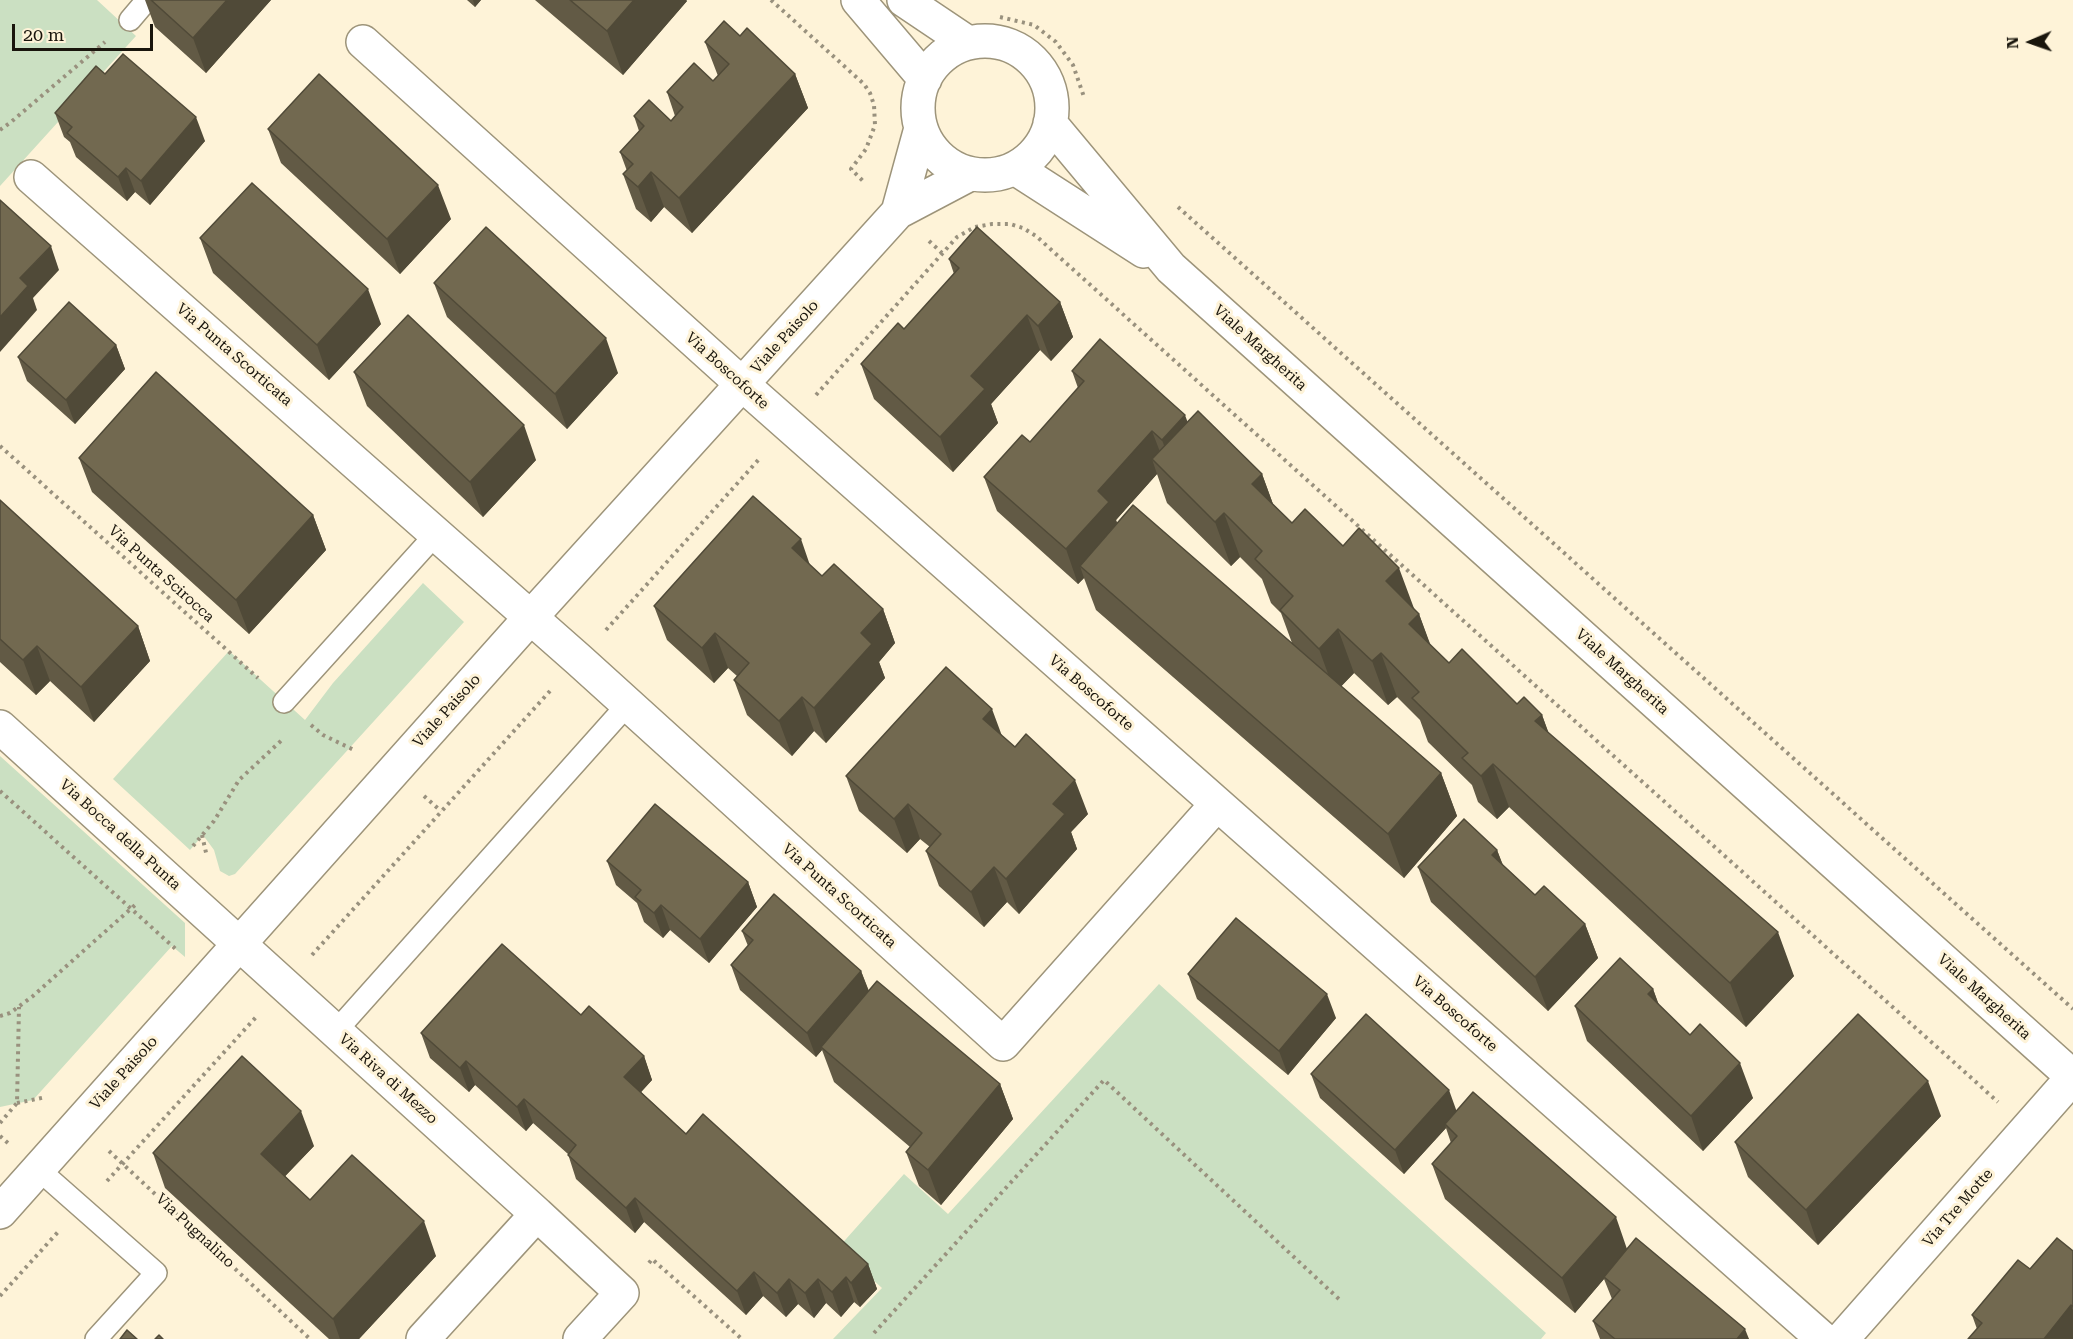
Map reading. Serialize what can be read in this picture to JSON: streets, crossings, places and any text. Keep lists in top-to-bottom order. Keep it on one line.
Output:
{"streets":{"street":["Viale Paisolo","Viale Margherita","Via Punta Scorticata","Via Boscoforte","Via Bocca della Punta","Via Riva di Mezzo","Via Tre Motte"],"path":["Via Punta Scirocca","Via Pugnalino"]},"crossings":[["Viale Paisolo","Viale Margherita"],["Viale Paisolo","Via Punta Scorticata"],["Viale Paisolo","Via Boscoforte"],["Viale Paisolo","Via Bocca della Punta"],["Viale Paisolo","Via Riva di Mezzo"],["Viale Paisolo","Via Pugnalino"],["Viale Margherita","Via Tre Motte"],["Via Punta Scorticata","Via Boscoforte"],["Via Punta Scirocca","Via Bocca della Punta"],["Via Bocca della Punta","Via Riva di Mezzo"]],"scale_bar":"20 m","north":"left"}
